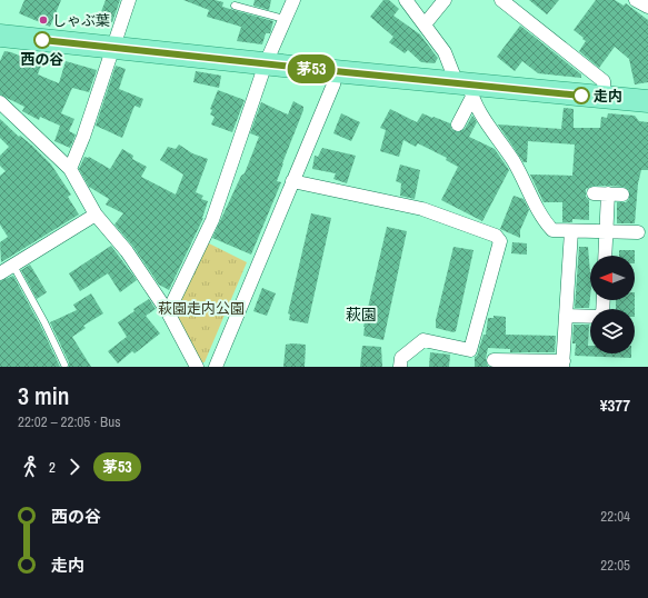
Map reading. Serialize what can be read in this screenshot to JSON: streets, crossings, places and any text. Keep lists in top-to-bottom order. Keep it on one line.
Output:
{"districts":["萩園"],"parks":["萩園走内公園"],"places":["しゃぶ葉","西の谷","走内"],"lines":["bus line 茅53"],"north":"left","page":{"on_map":"茅53","heading":["3 min","22:02 – 22:05 · Bus","¥377"],"legs":["2","茅53"],"list":[{"name":"西の谷","value":"22:04"},{"name":"走内","value":"22:05"}]}}
